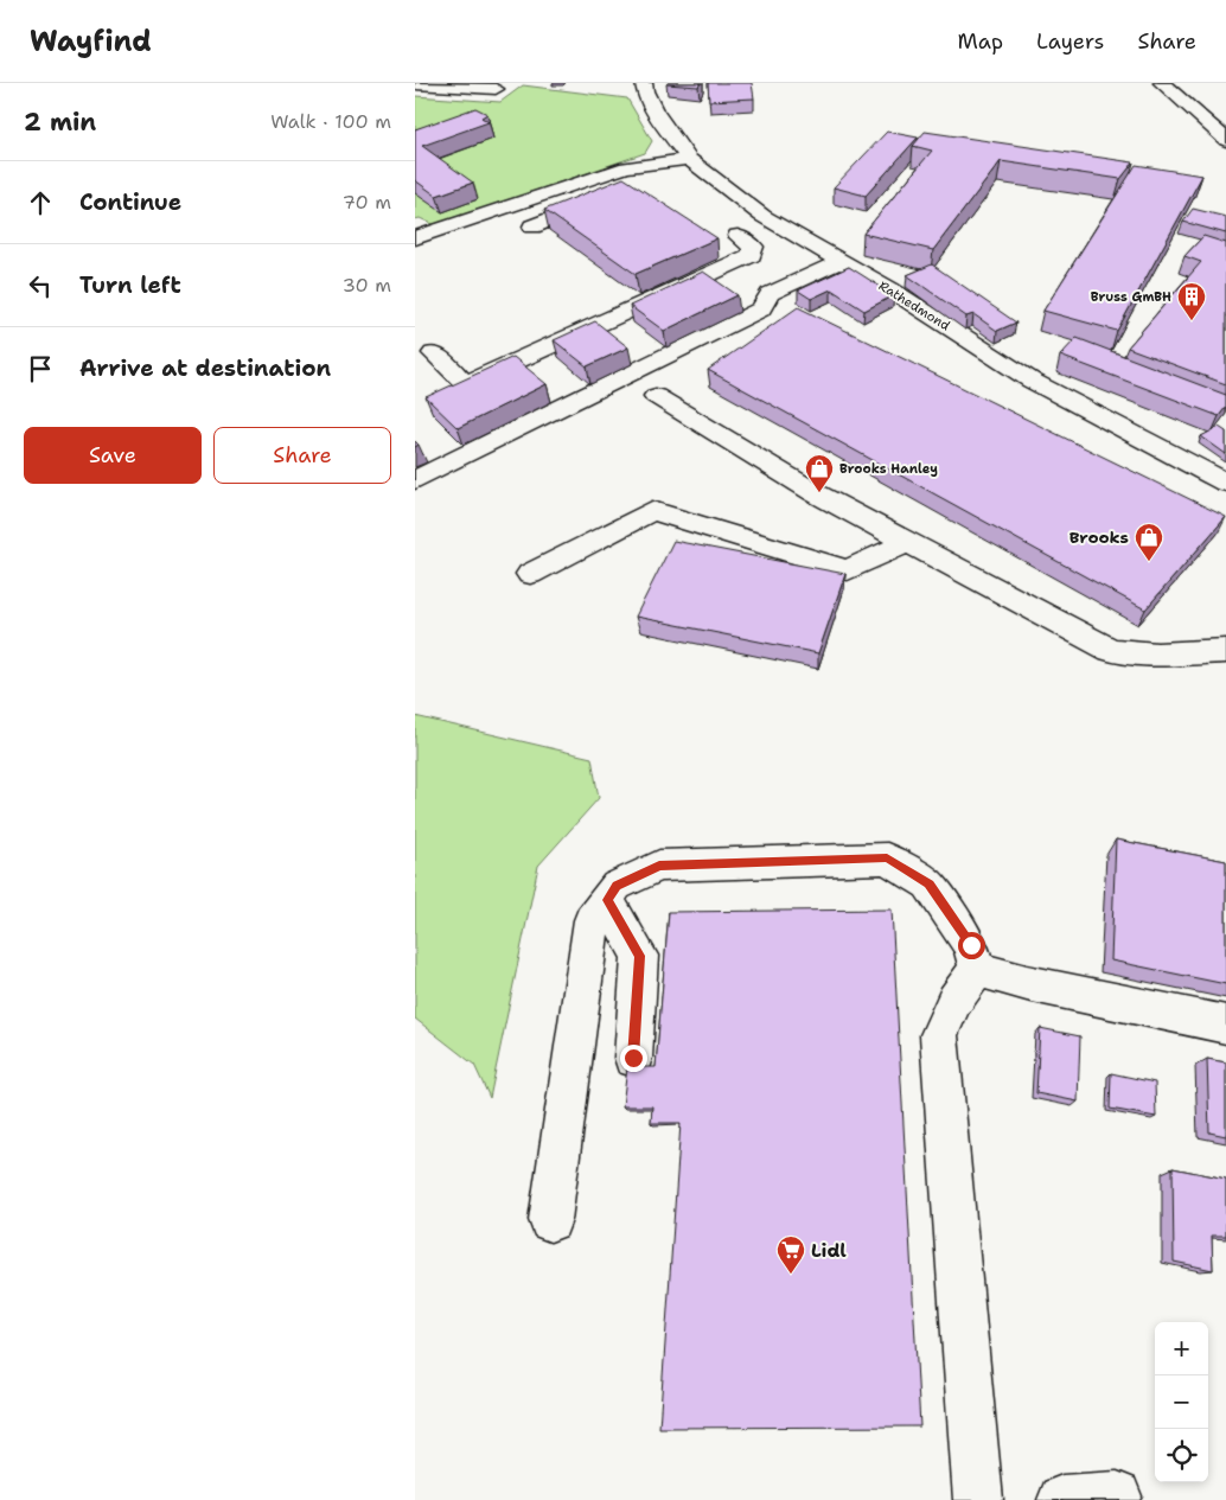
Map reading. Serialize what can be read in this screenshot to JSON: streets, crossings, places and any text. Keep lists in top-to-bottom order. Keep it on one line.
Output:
{"streets":{"street":["Rathedmond"]},"places":{"building":["Bruss GmBH"],"shop":["Brooks Hanley","Brooks"],"supermarket":["Lidl"]},"page":{"header":"Wayfind","nav":["Map","Layers","Share"],"heading":["2 min","Walk · 100 m"],"list":[["Continue","70 m"],["Turn left","30 m"],"Arrive at destination"],"buttons":["Save","Share"],"map_buttons":["+","−"]}}
